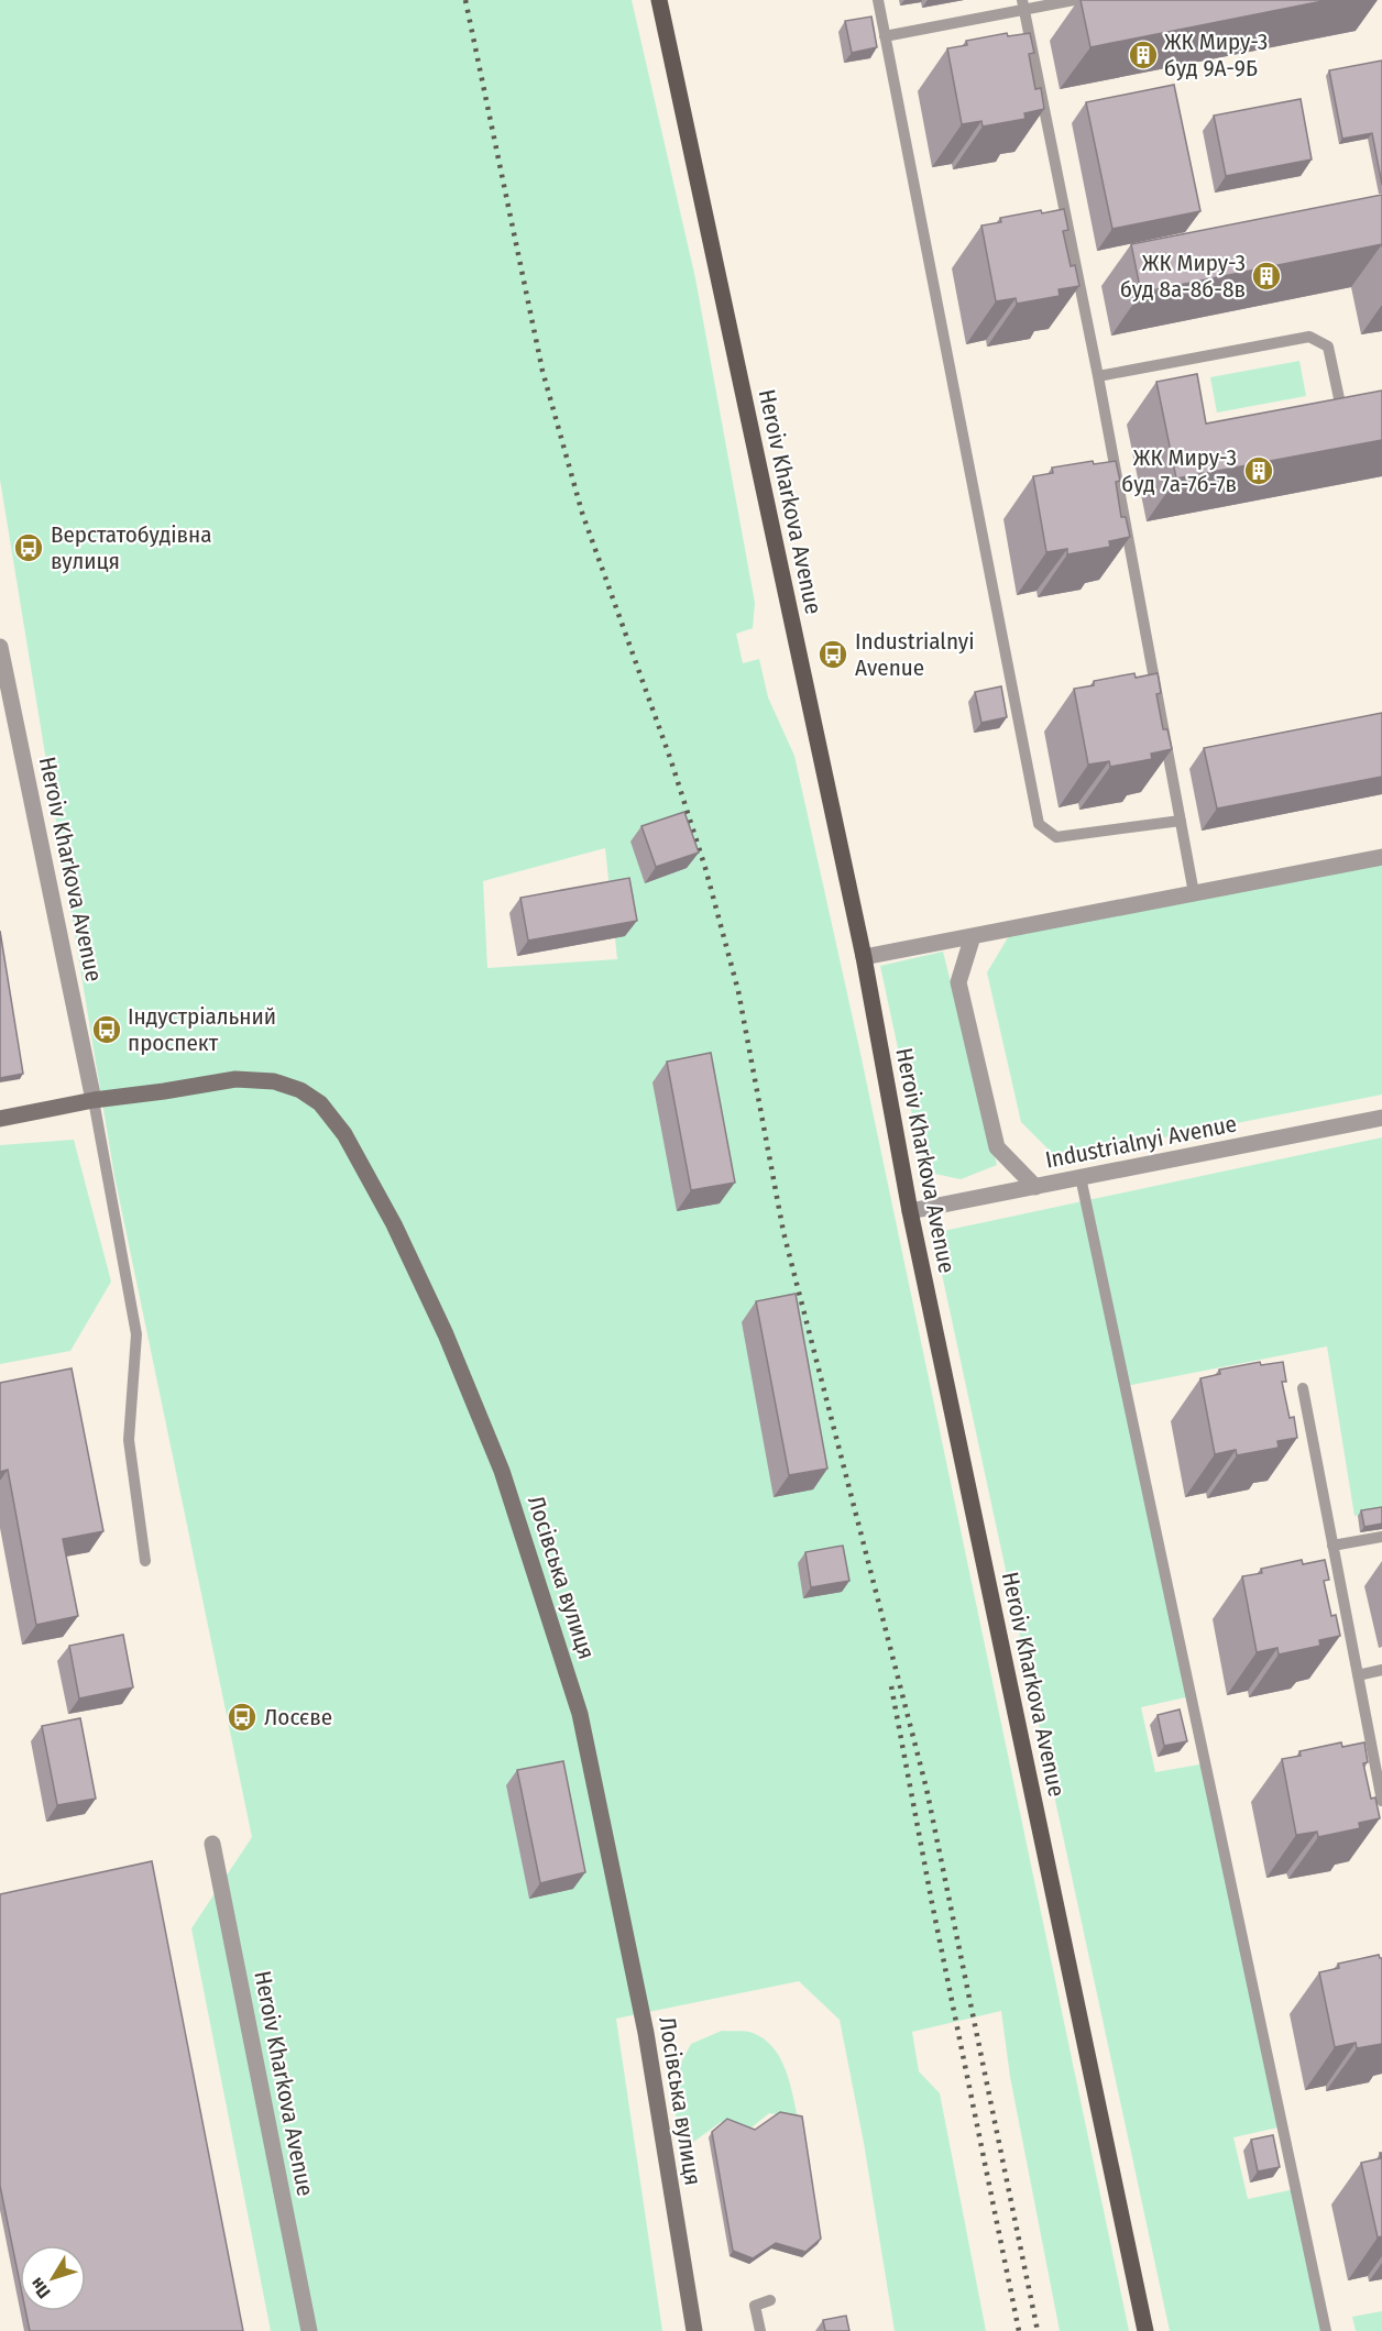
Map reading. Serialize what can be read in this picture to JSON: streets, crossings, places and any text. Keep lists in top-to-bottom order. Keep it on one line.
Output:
{"streets":{"main road":["Heroiv Kharkova Avenue","Лосівська вулиця"],"street":["Industrialnyi Avenue"]},"crossings":[["Heroiv Kharkova Avenue","Industrialnyi Avenue"],["Heroiv Kharkova Avenue","Лосівська вулиця"]],"places":{"building":["ЖК Миру-3 буд 9А-9Б","ЖК Миру-3 буд 8а-8б-8в","ЖК Миру-3 буд 7а-7б-7в"],"bus stop":["Верстатобудівна вулиця","Industrialnyi Avenue","Індустріальний проспект","Лосєве"]},"north":"bottom left"}
